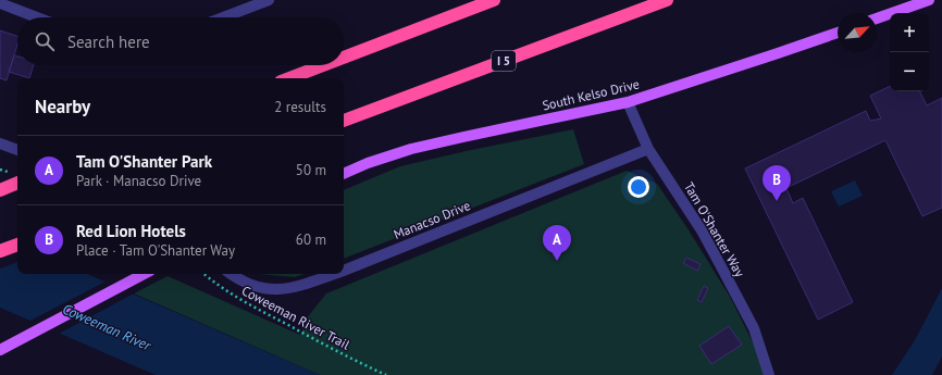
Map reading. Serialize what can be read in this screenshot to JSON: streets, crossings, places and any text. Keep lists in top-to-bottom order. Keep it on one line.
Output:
{"streets":{"highway":["I 5"],"main road":["South Kelso Drive"],"street":["Manacso Drive","Tam O'Shanter Way"],"path":["Coweeman River Trail"]},"crossings":[["South Kelso Drive","Tam O'Shanter Way"],["Manacso Drive","Tam O'Shanter Way"]],"water":["Coweeman River"],"north":"top right","page":{"map_buttons":["+","−"],"search":"Search here","heading":["Nearby","2 results"],"list":[{"mark":"A","name":"Tam O'Shanter Park","note":"Park · Manacso Drive","value":"50 m"},{"mark":"B","name":"Red Lion Hotels","note":"Place · Tam O'Shanter Way","value":"60 m"}],"pins":["B","A"]}}
